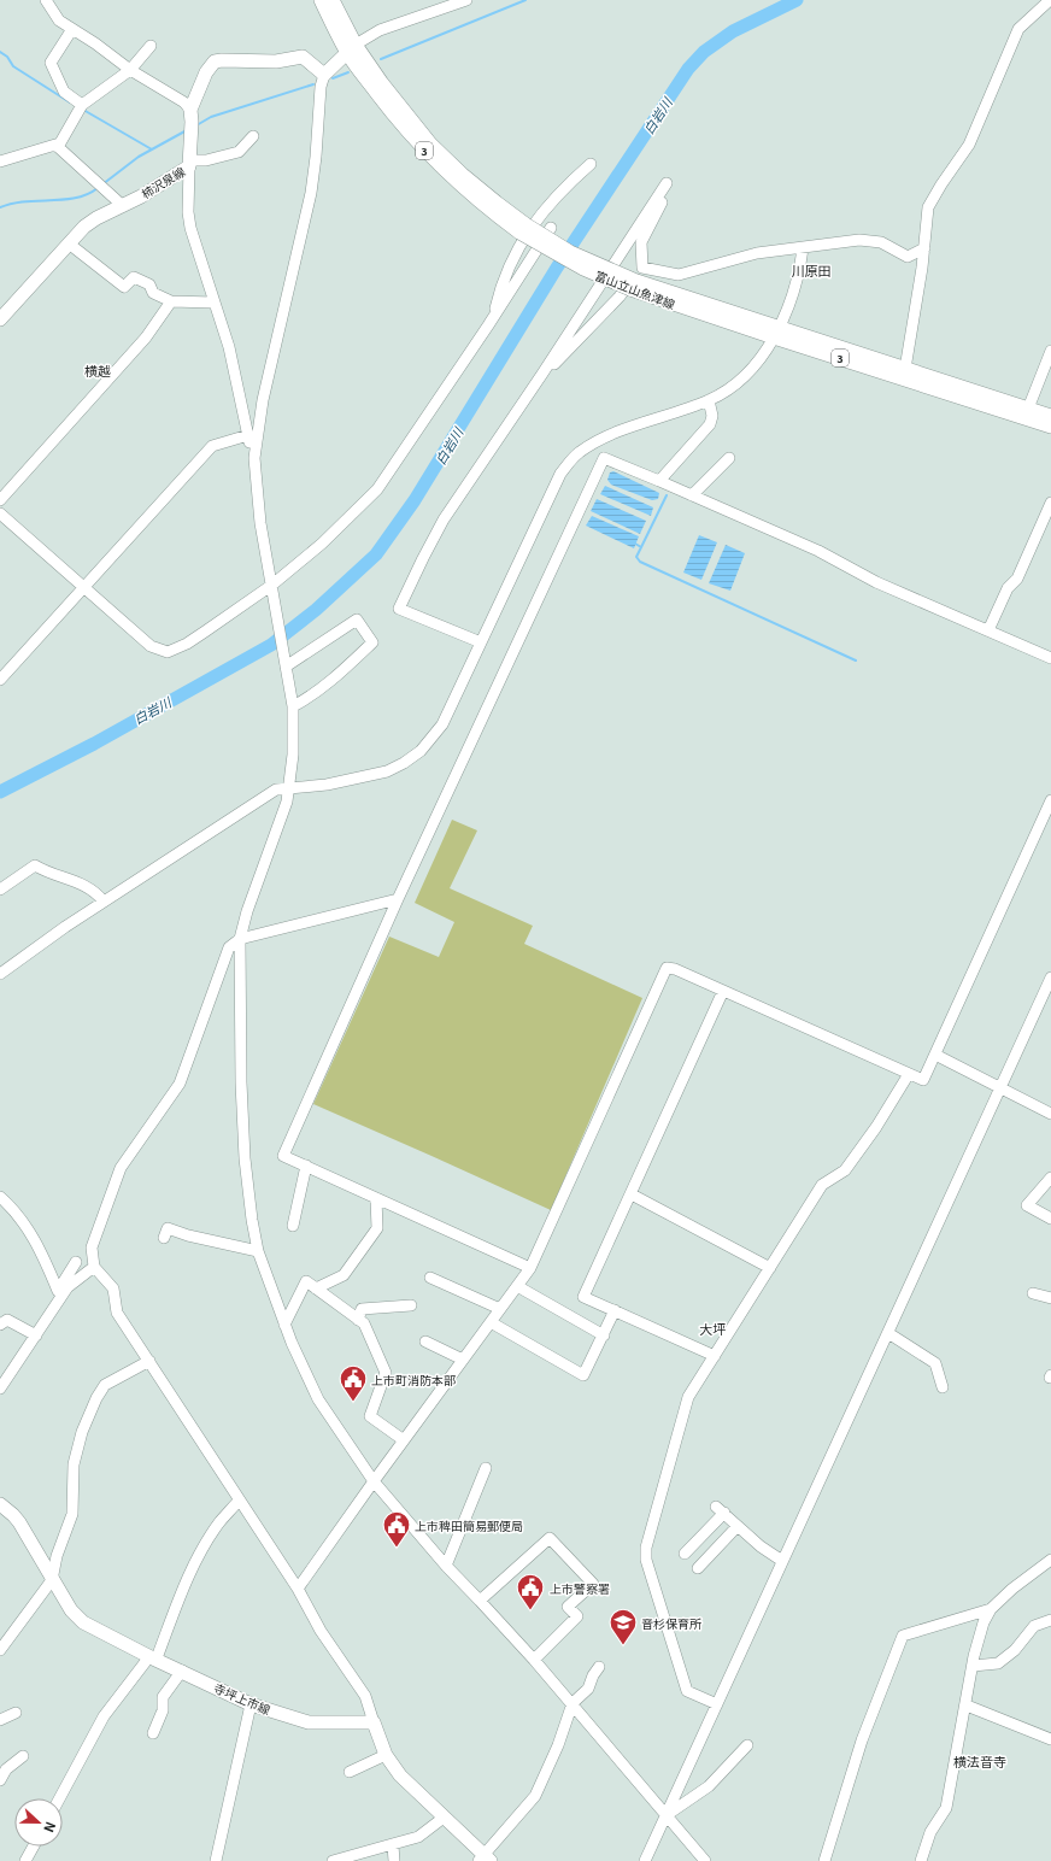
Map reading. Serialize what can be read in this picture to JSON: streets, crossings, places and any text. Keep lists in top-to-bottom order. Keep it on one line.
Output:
{"streets":{"main road":["3","柿沢泉線","富山立山魚津線","寺坪上市線"]},"districts":["川原田","横越","大坪","横法音寺"],"water":["白岩川"],"places":{"public building":["上市町消防本部","上市稗田簡易郵便局","上市警察署"],"school or university":["音杉保育所"]},"north":"right"}
